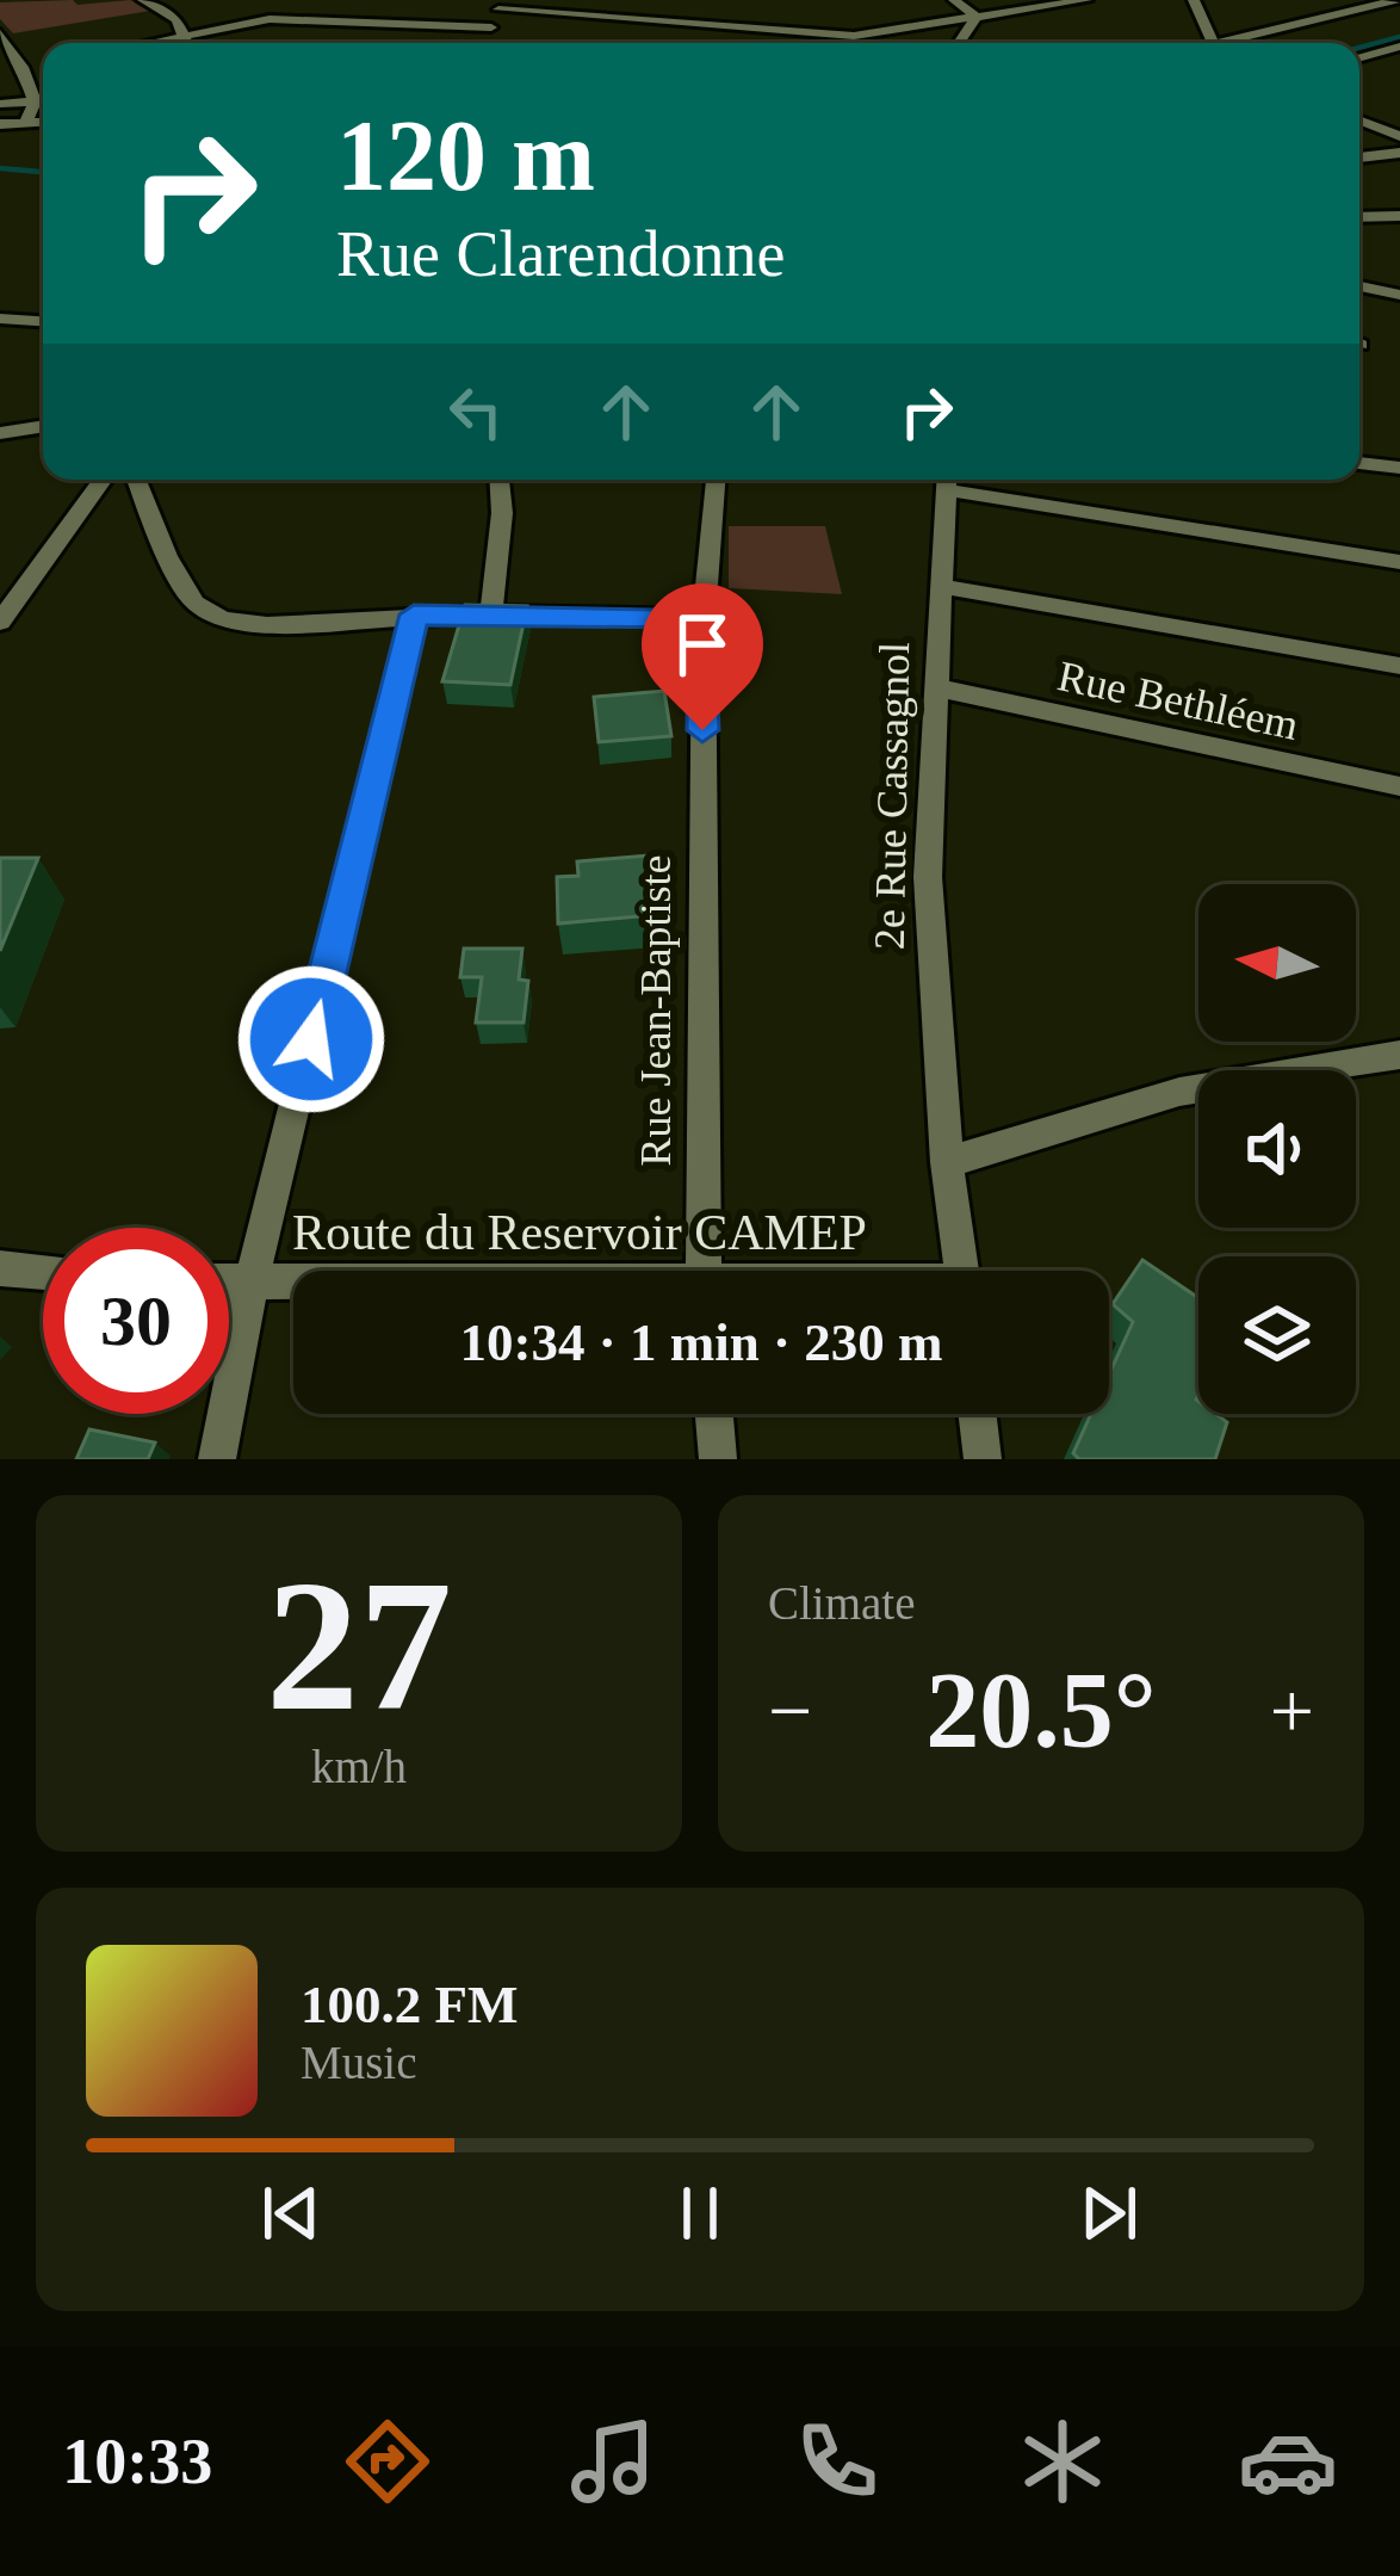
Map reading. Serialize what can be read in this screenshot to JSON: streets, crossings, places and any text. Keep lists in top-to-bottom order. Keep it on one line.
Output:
{"streets":{"street":["Rue Bethléem","2e Rue Cassagnol","Rue Jean-Baptiste","Route du Reservoir CAMEP"]},"crossings":[["Rue Bethléem","2e Rue Cassagnol"]],"north":"left","page":{"turn":["120 m","Rue Clarendonne"],"limit":"30","trip":"10:34 · 1 min · 230 m","tile":[["27","km/h"],"Climate"],"heat":["−","20.5°","+"],"song":["100.2 FM","Music"],"tabs":"10:33"}}
